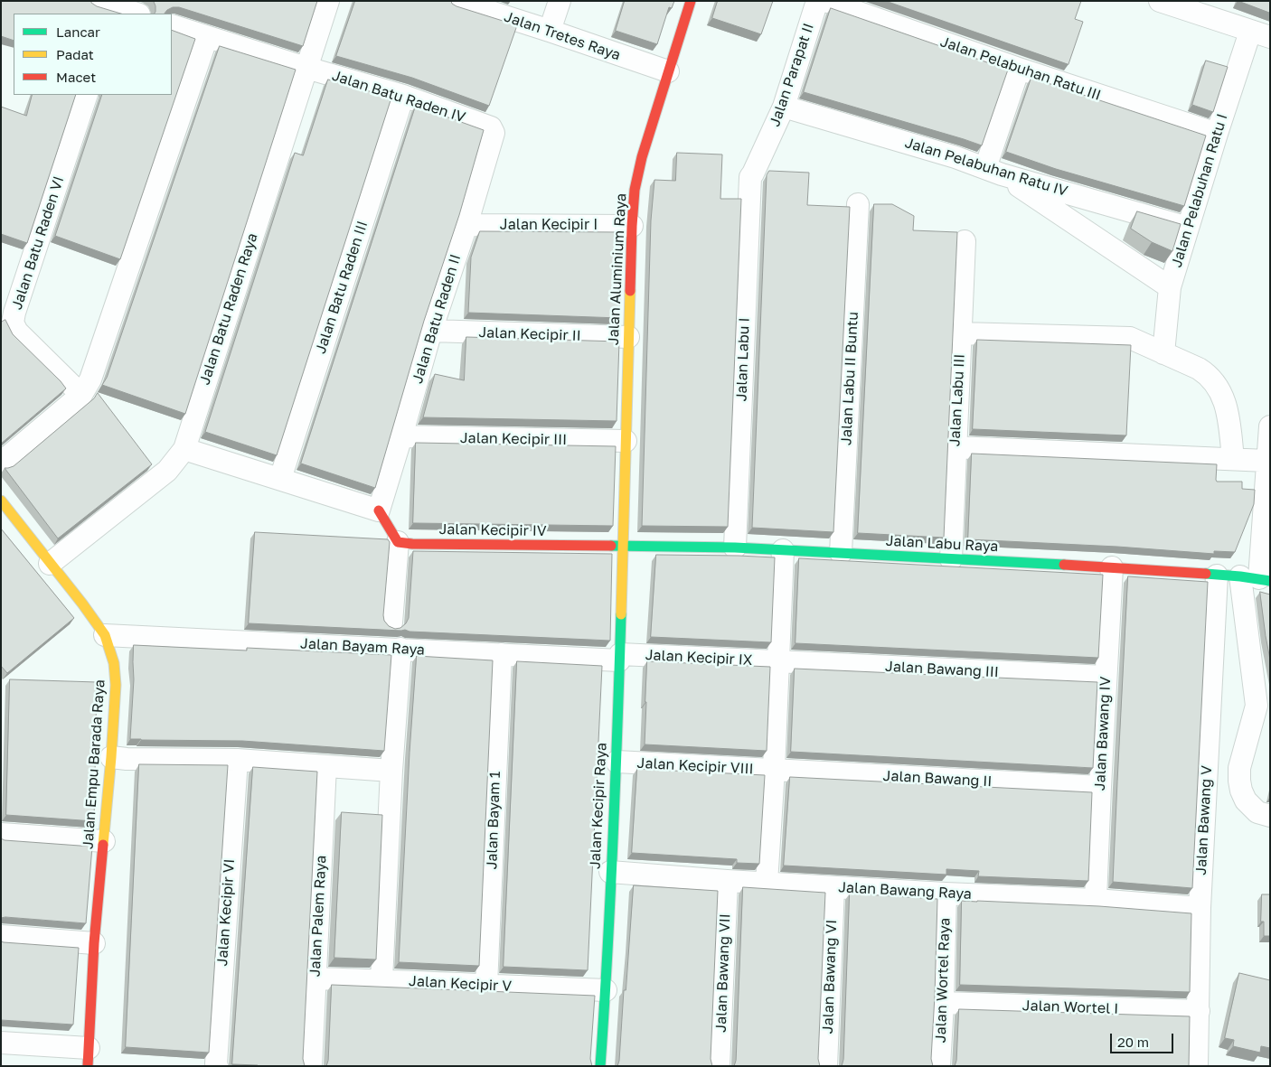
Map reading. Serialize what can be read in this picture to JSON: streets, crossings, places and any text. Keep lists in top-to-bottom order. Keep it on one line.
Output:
{"streets":{"street":["Jalan Tretes Raya","Jalan Pelabuhan Ratu III","Jalan Parapat II","Jalan Batu Raden IV","Jalan Pelabuhan Ratu IV","Jalan Pelabuhan Ratu I","Jalan Kecipir I","Jalan Batu Raden VI","Jalan Aluminium Raya","Jalan Batu Raden III","Jalan Batu Raden Raya","Jalan Batu Raden II","Jalan Kecipir II","Jalan Labu I","Jalan Labu II Buntu","Jalan Labu III","Jalan Kecipir III","Jalan Kecipir IV","Jalan Labu Raya","Jalan Bayam Raya","Jalan Kecipir IX","Jalan Bawang III","Jalan Bawang IV","Jalan Empu Barada Raya","Jalan Kecipir VIII","Jalan Bawang II","Jalan Kecipir Raya","Jalan Bayam 1","Jalan Bawang V","Jalan Bawang Raya","Jalan Kecipir VI","Jalan Palem Raya","Jalan Bawang VII","Jalan Bawang VI","Jalan Wortel Raya","Jalan Kecipir V","Jalan Wortel I"]},"crossings":[["Jalan Tretes Raya","Jalan Aluminium Raya"],["Jalan Pelabuhan Ratu III","Jalan Pelabuhan Ratu I"],["Jalan Parapat II","Jalan Pelabuhan Ratu IV"],["Jalan Parapat II","Jalan Labu I"],["Jalan Batu Raden IV","Jalan Batu Raden III"],["Jalan Batu Raden IV","Jalan Batu Raden Raya"],["Jalan Batu Raden IV","Jalan Batu Raden II"],["Jalan Pelabuhan Ratu IV","Jalan Pelabuhan Ratu I"],["Jalan Kecipir I","Jalan Aluminium Raya"],["Jalan Kecipir I","Jalan Batu Raden II"],["Jalan Aluminium Raya","Jalan Kecipir II"],["Jalan Aluminium Raya","Jalan Kecipir III"],["Jalan Aluminium Raya","Jalan Kecipir IV"],["Jalan Aluminium Raya","Jalan Labu Raya"],["Jalan Aluminium Raya","Jalan Kecipir Raya"],["Jalan Batu Raden Raya","Jalan Empu Barada Raya"],["Jalan Batu Raden II","Jalan Kecipir II"],["Jalan Batu Raden II","Jalan Kecipir III"],["Jalan Labu I","Jalan Labu Raya"],["Jalan Labu II Buntu","Jalan Labu Raya"],["Jalan Labu III","Jalan Labu Raya"],["Jalan Kecipir IV","Jalan Labu Raya"],["Jalan Kecipir IV","Jalan Kecipir Raya"],["Jalan Labu Raya","Jalan Bawang IV"],["Jalan Labu Raya","Jalan Kecipir Raya"],["Jalan Labu Raya","Jalan Bawang V"],["Jalan Bayam Raya","Jalan Kecipir IX"],["Jalan Bayam Raya","Jalan Empu Barada Raya"],["Jalan Bayam Raya","Jalan Kecipir Raya"],["Jalan Bayam Raya","Jalan Bayam 1"],["Jalan Kecipir IX","Jalan Bawang III"],["Jalan Kecipir IX","Jalan Kecipir Raya"],["Jalan Bawang III","Jalan Bawang IV"],["Jalan Bawang IV","Jalan Bawang II"],["Jalan Bawang IV","Jalan Bawang Raya"],["Jalan Kecipir VIII","Jalan Bawang II"],["Jalan Kecipir VIII","Jalan Kecipir Raya"],["Jalan Kecipir Raya","Jalan Bawang Raya"],["Jalan Kecipir Raya","Jalan Kecipir V"],["Jalan Bayam 1","Jalan Kecipir V"],["Jalan Bawang V","Jalan Bawang Raya"],["Jalan Bawang V","Jalan Wortel I"],["Jalan Bawang Raya","Jalan Bawang VII"],["Jalan Bawang Raya","Jalan Bawang VI"],["Jalan Bawang Raya","Jalan Wortel Raya"],["Jalan Palem Raya","Jalan Kecipir V"],["Jalan Wortel Raya","Jalan Wortel I"]],"legend":["Lancar","Padat","Macet"],"scale_bar":"20 m"}
